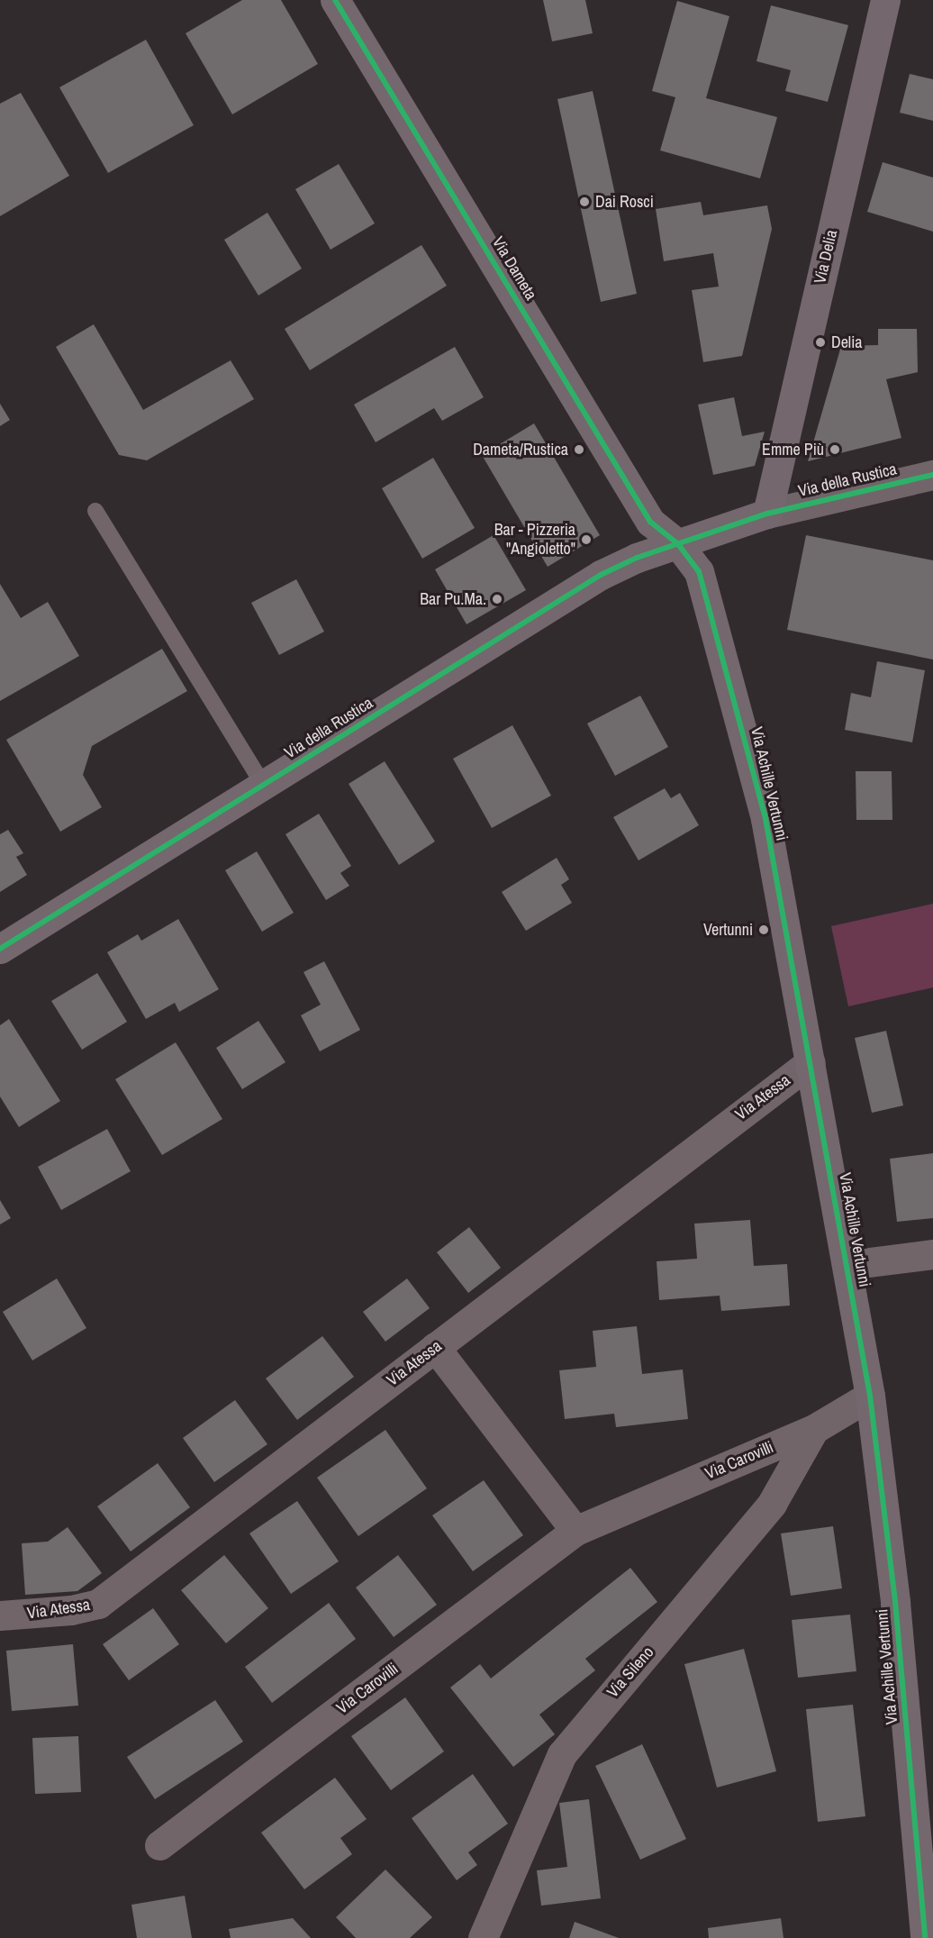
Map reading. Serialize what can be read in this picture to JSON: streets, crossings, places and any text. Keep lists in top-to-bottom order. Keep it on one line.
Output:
{"streets":{"street":["Via Delia","Via Dameta","Via della Rustica","Via Achille Vertunni","Via Atessa","Via Carovilli","Via Sileno"]},"crossings":[["Via Delia","Via della Rustica"],["Via Dameta","Via della Rustica"],["Via Dameta","Via Achille Vertunni"],["Via della Rustica","Via Achille Vertunni"],["Via Achille Vertunni","Via Atessa"],["Via Achille Vertunni","Via Carovilli"],["Via Carovilli","Via Sileno"]],"places":["Dai Rosci","Delia","Dameta/Rustica","Emme Più","Bar - Pizzeria \"Angioletto\"","Bar Pu.Ma.","Vertunni"]}
